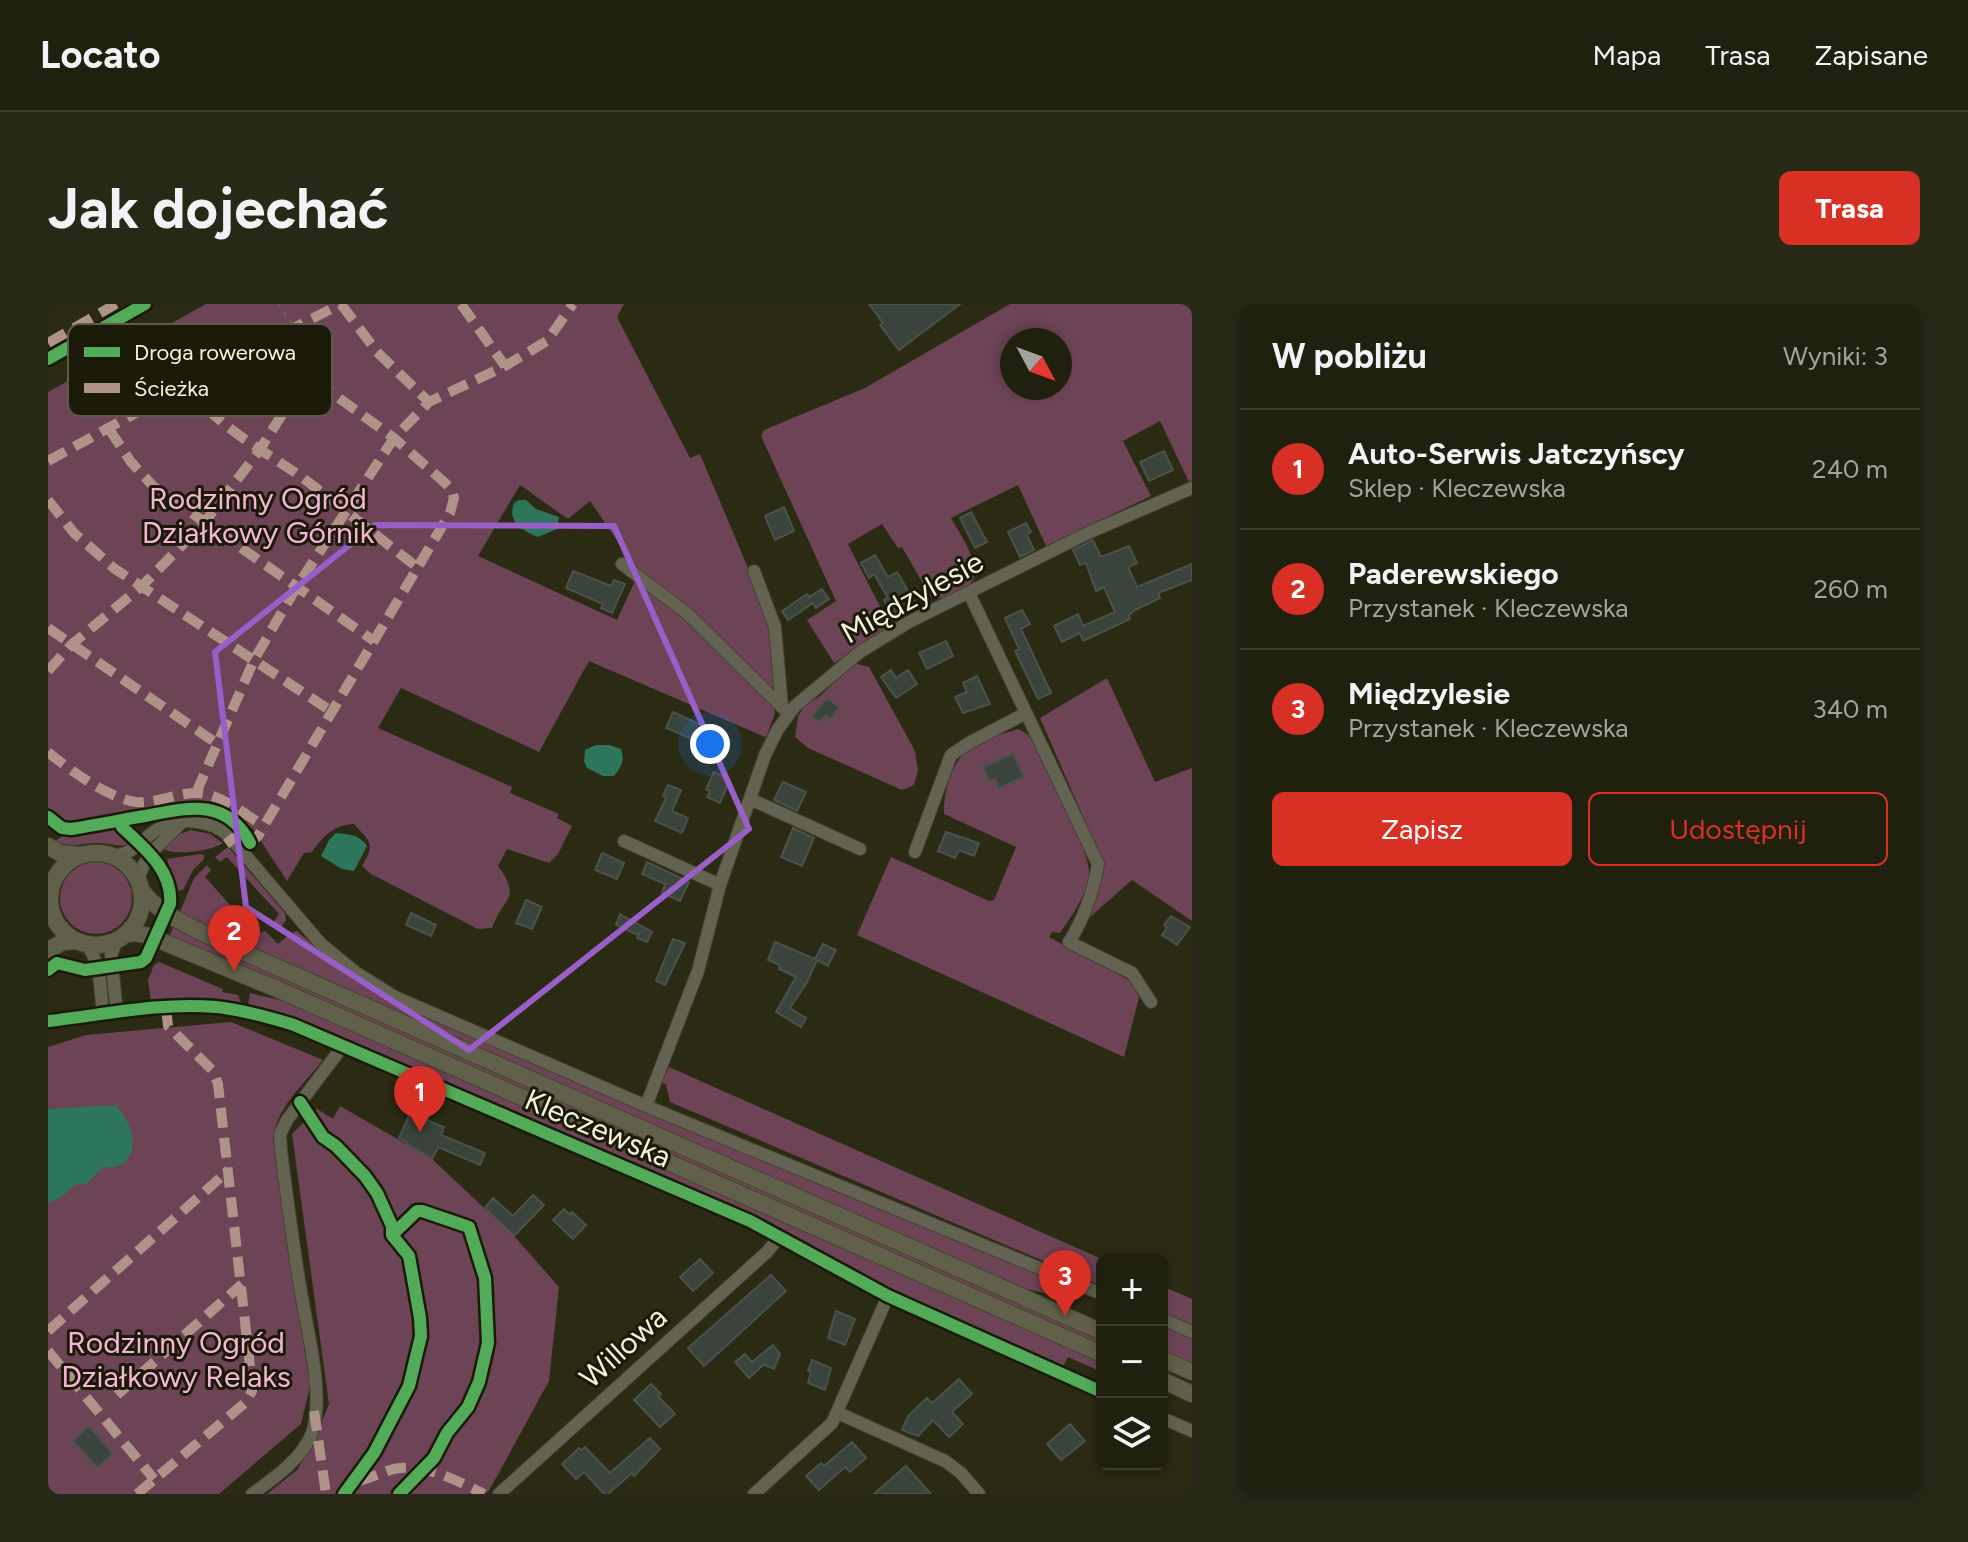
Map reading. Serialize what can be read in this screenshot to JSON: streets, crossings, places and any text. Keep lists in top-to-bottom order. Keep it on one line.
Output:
{"streets":{"main road":["Kleczewska"],"street":["Międzylesie","Willowa"]},"crossings":[["Międzylesie","Kleczewska"],["Kleczewska","Willowa"]],"parks":["Rodzinny Ogród Działkowy Górnik","Rodzinny Ogród Działkowy Relaks"],"legend":["Droga rowerowa","Ścieżka"],"north":"bottom right","page":{"header":"Locato","nav":["Mapa","Trasa","Zapisane"],"buttons":["Trasa",["Zapisz","Udostępnij"]],"title":"Jak dojechać","heading":["W pobliżu","Wyniki: 3"],"list":[{"mark":"1","name":"Auto-Serwis Jatczyńscy","note":"Sklep · Kleczewska","value":"240 m"},{"mark":"2","name":"Paderewskiego","note":"Przystanek · Kleczewska","value":"260 m"},{"mark":"3","name":"Międzylesie","note":"Przystanek · Kleczewska","value":"340 m"}],"pins":["2","1","3"],"map_buttons":["+","−"]}}
